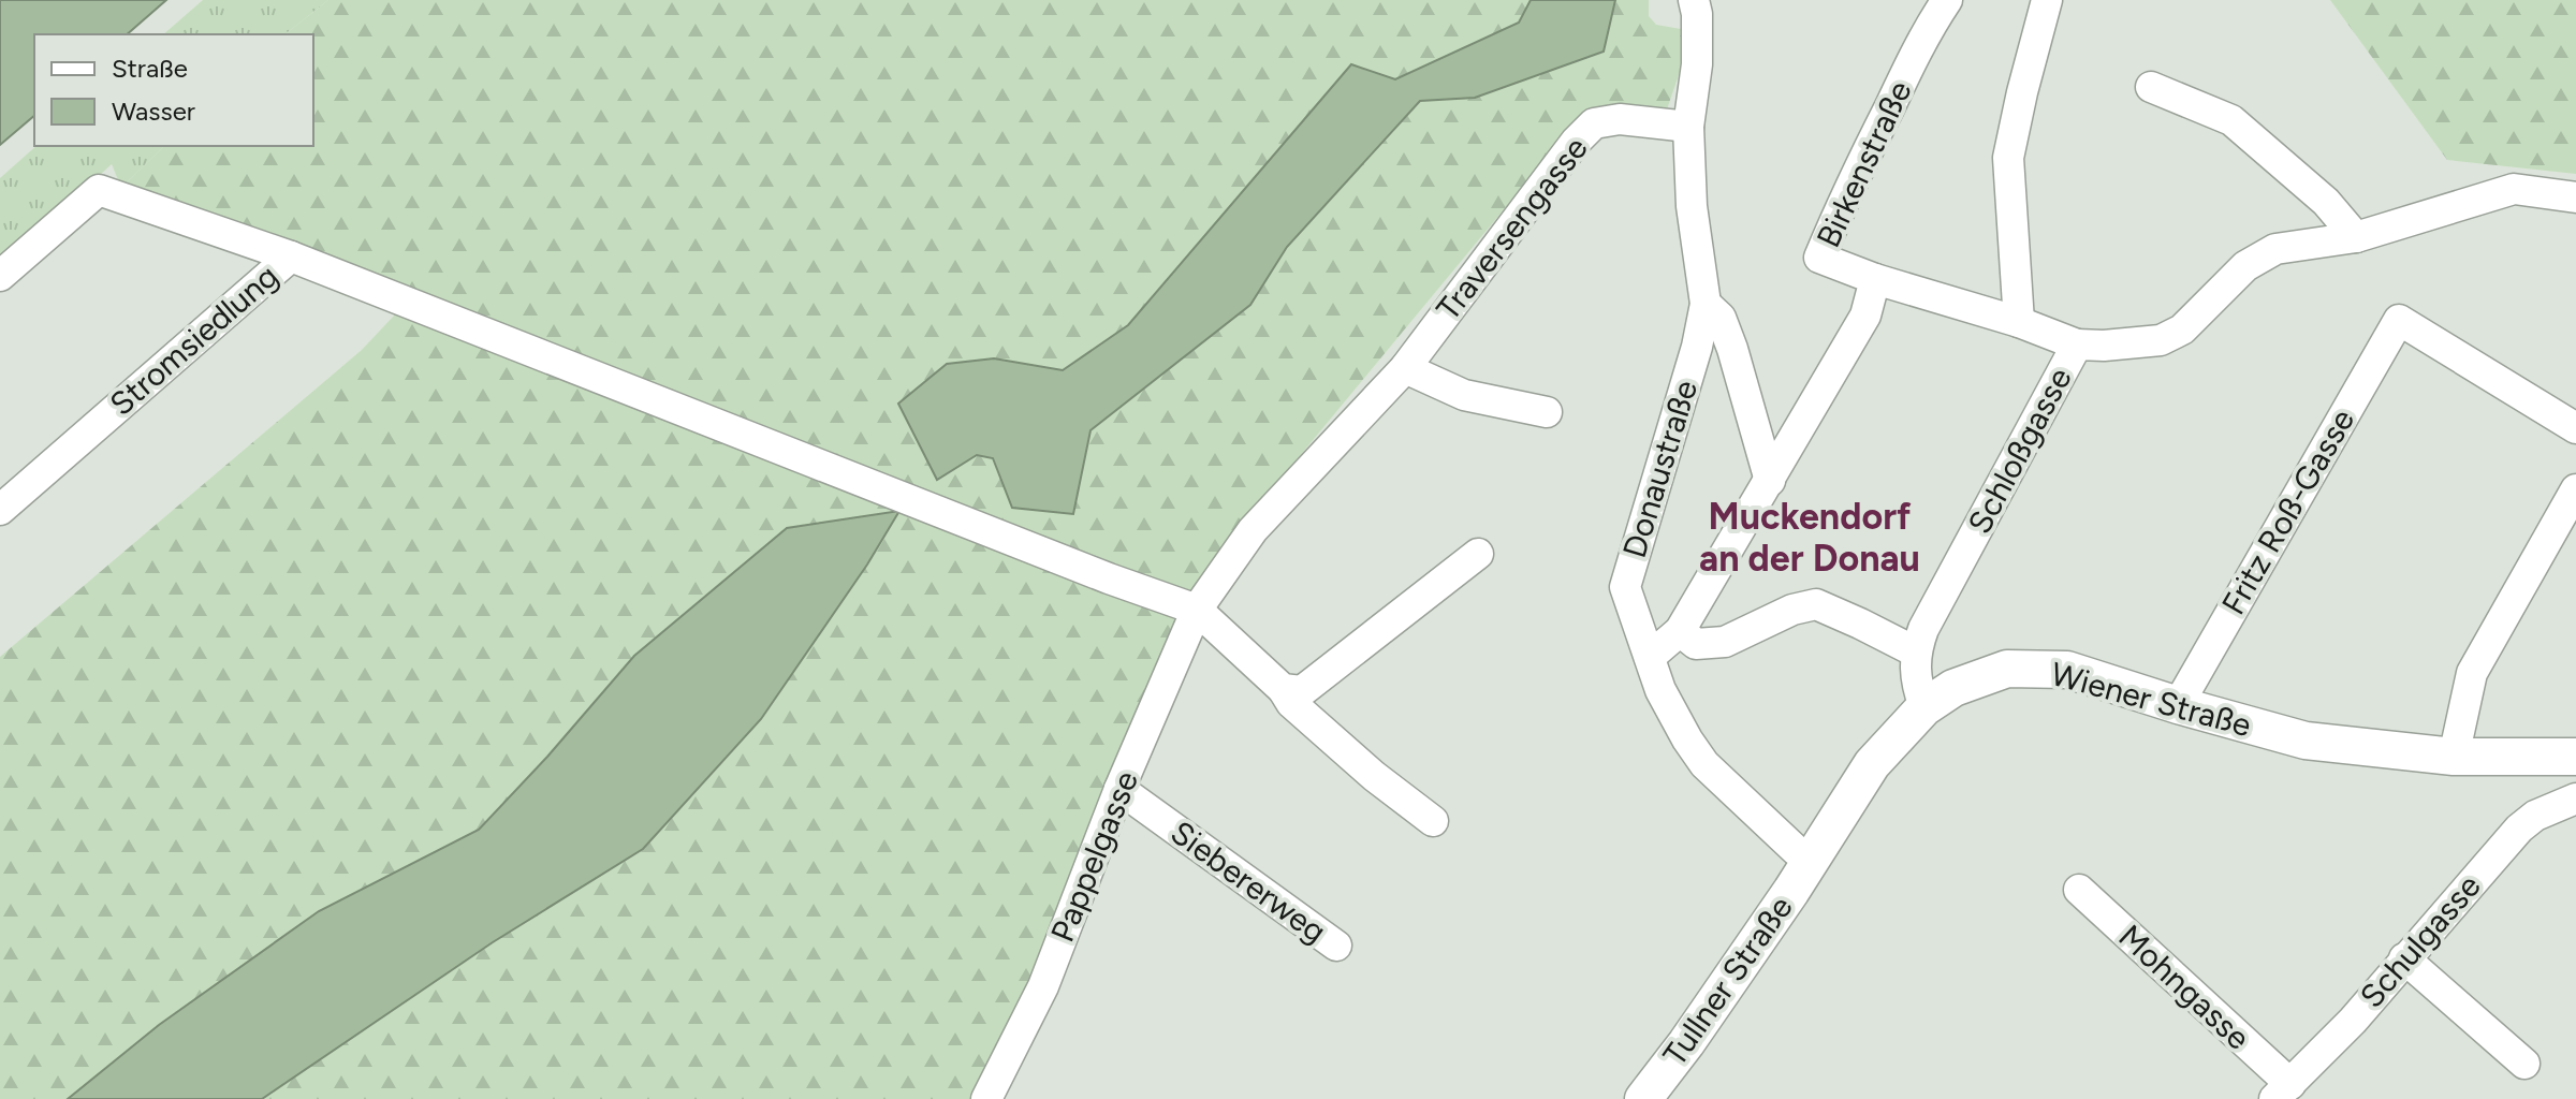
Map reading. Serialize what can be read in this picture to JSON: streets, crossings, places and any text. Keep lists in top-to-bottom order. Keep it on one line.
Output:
{"streets":{"main road":["Wiener Straße","Tullner Straße"],"street":["Birkenstraße","Traversengasse","Stromsiedlung","Schloßgasse","Donaustraße","Fritz Roß-Gasse","Pappelgasse","Siebererweg","Schulgasse","Mohngasse"]},"crossings":[["Birkenstraße","Donaustraße"],["Traversengasse","Donaustraße"],["Traversengasse","Pappelgasse"],["Donaustraße","Wiener Straße"],["Donaustraße","Tullner Straße"],["Fritz Roß-Gasse","Wiener Straße"],["Wiener Straße","Tullner Straße"],["Pappelgasse","Siebererweg"],["Schulgasse","Mohngasse"]],"districts":["Muckendorf an der Donau"],"legend":["Straße","Wasser"]}
